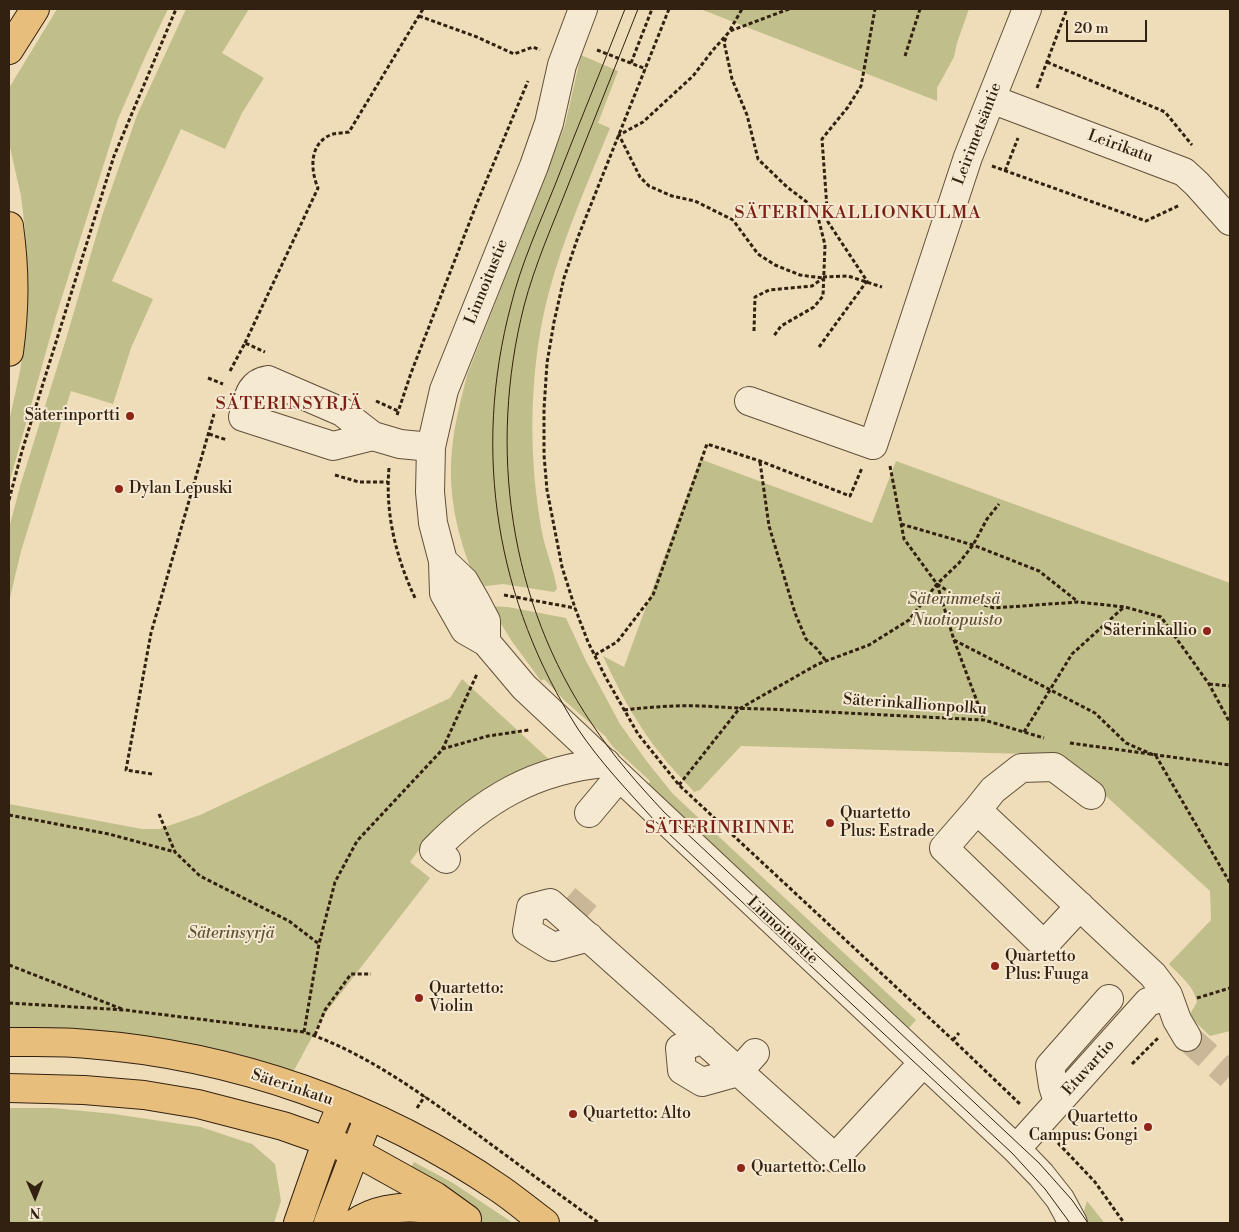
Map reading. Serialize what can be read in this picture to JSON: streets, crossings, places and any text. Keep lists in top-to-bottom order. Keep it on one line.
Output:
{"streets":{"main road":["Säterinkatu"],"street":["Leirimetsäntie","Leirikatu","Linnoitustie","Etuvartio"],"path":["Säterinkallionpolku"]},"crossings":[["Leirimetsäntie","Leirikatu"],["Linnoitustie","Etuvartio"]],"districts":["SÄTERINKALLIONKULMA","SÄTERINSYRJÄ","SÄTERINRINNE"],"parks":["Säterinmetsä","Nuotiopuisto","Säterinsyrjä"],"places":["Säterinportti","Dylan Lepuski","Säterinkallio","Quartetto Plus: Estrade","Quartetto Plus: Fuuga","Quartetto: Violin","Quartetto: Alto","Quartetto Campus: Gongi","Quartetto: Cello"],"scale_bar":"20 m","north":"bottom"}
